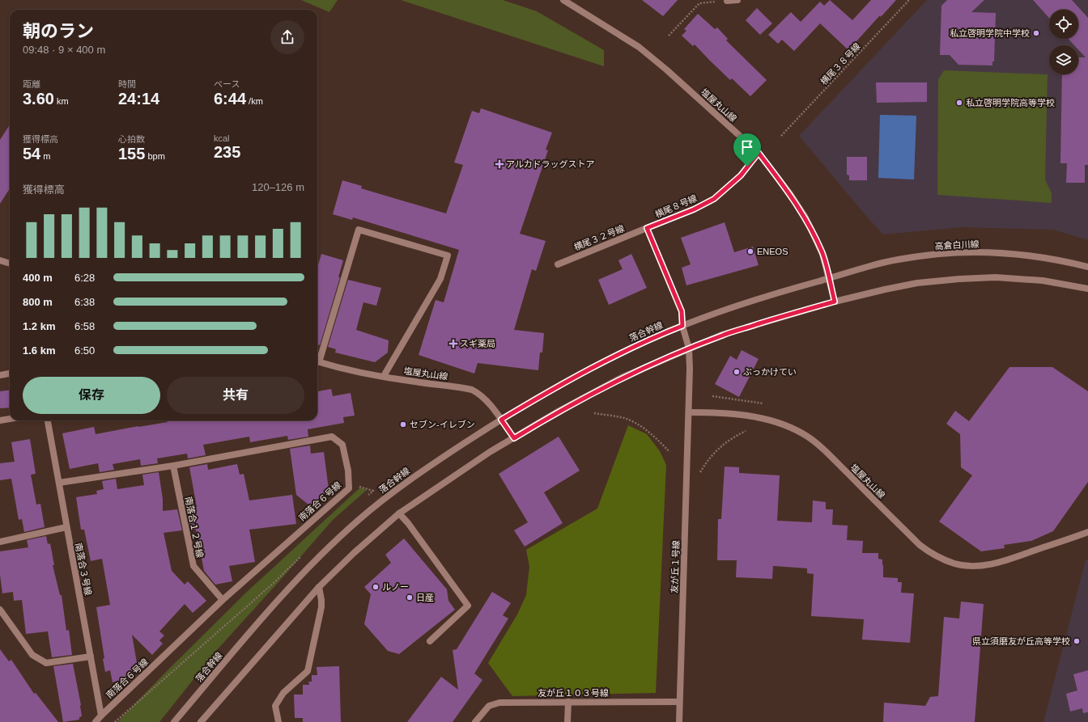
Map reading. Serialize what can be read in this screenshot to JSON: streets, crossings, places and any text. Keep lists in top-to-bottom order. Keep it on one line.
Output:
{"streets":{"street":["塩屋丸山線","横尾８号線","横尾３２号線","高倉白川線","落合幹線","南落合６号線","南落合１２号線","友が丘１号線","南落合３号線","友が丘１０３号線"],"path":["横尾３８号線"]},"crossings":[["塩屋丸山線","横尾８号線"],["塩屋丸山線","高倉白川線"],["塩屋丸山線","落合幹線"],["塩屋丸山線","友が丘１号線"],["横尾８号線","横尾３２号線"],["横尾８号線","落合幹線"],["南落合６号線","南落合１２号線"],["南落合６号線","南落合３号線"],["友が丘１号線","友が丘１０３号線"]],"places":{"other":["私立啓明学院中学校","私立啓明学院高等学校","ENEOS","ぶっかけてい","セブン-イレブン","ルノー","日産","県立須磨友が丘高等学校"],"health":["アルカドラッグストア","スギ薬局"]},"page":{"heading":["朝のラン","09:48 · 9 × 400 m"],"stats":[["距離","3.60 km"],["時間","24:14"],["ペース","6:44 /km"],["獲得標高","54 m"],["心拍数","155 bpm"],["kcal","235"]],"chart":["獲得標高","120–126 m"],"list":[{"name":"400 m","note":"6:28"},{"name":"800 m","note":"6:38"},{"name":"1.2 km","note":"6:58"},{"name":"1.6 km","note":"6:50"}],"buttons":["保存","共有"]}}
